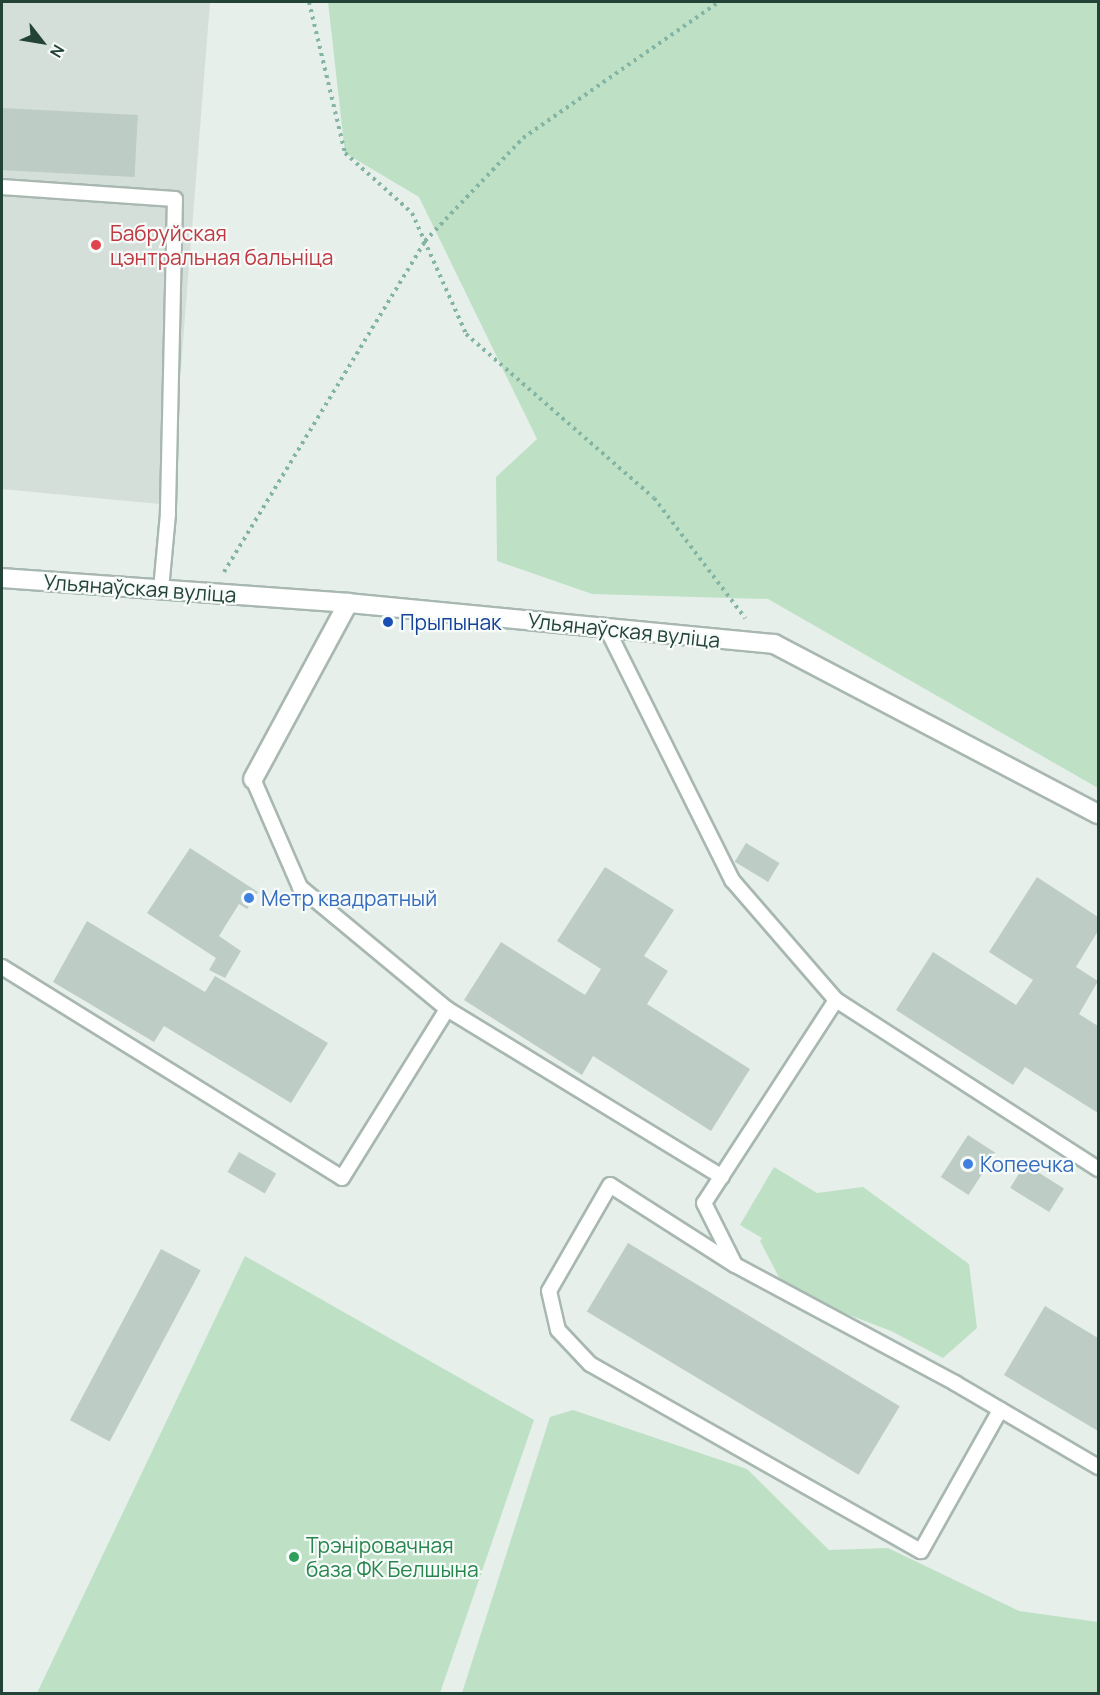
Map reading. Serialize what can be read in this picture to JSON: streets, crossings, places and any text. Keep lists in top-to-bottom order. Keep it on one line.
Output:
{"streets":{"street":["Ульянаўская вуліца"]},"places":["Бабруйская цэнтральная бальніца","Прыпынак","Метр квадратный","Копеечка","Трэніровачная база ФК Белшына"],"north":"bottom right"}
